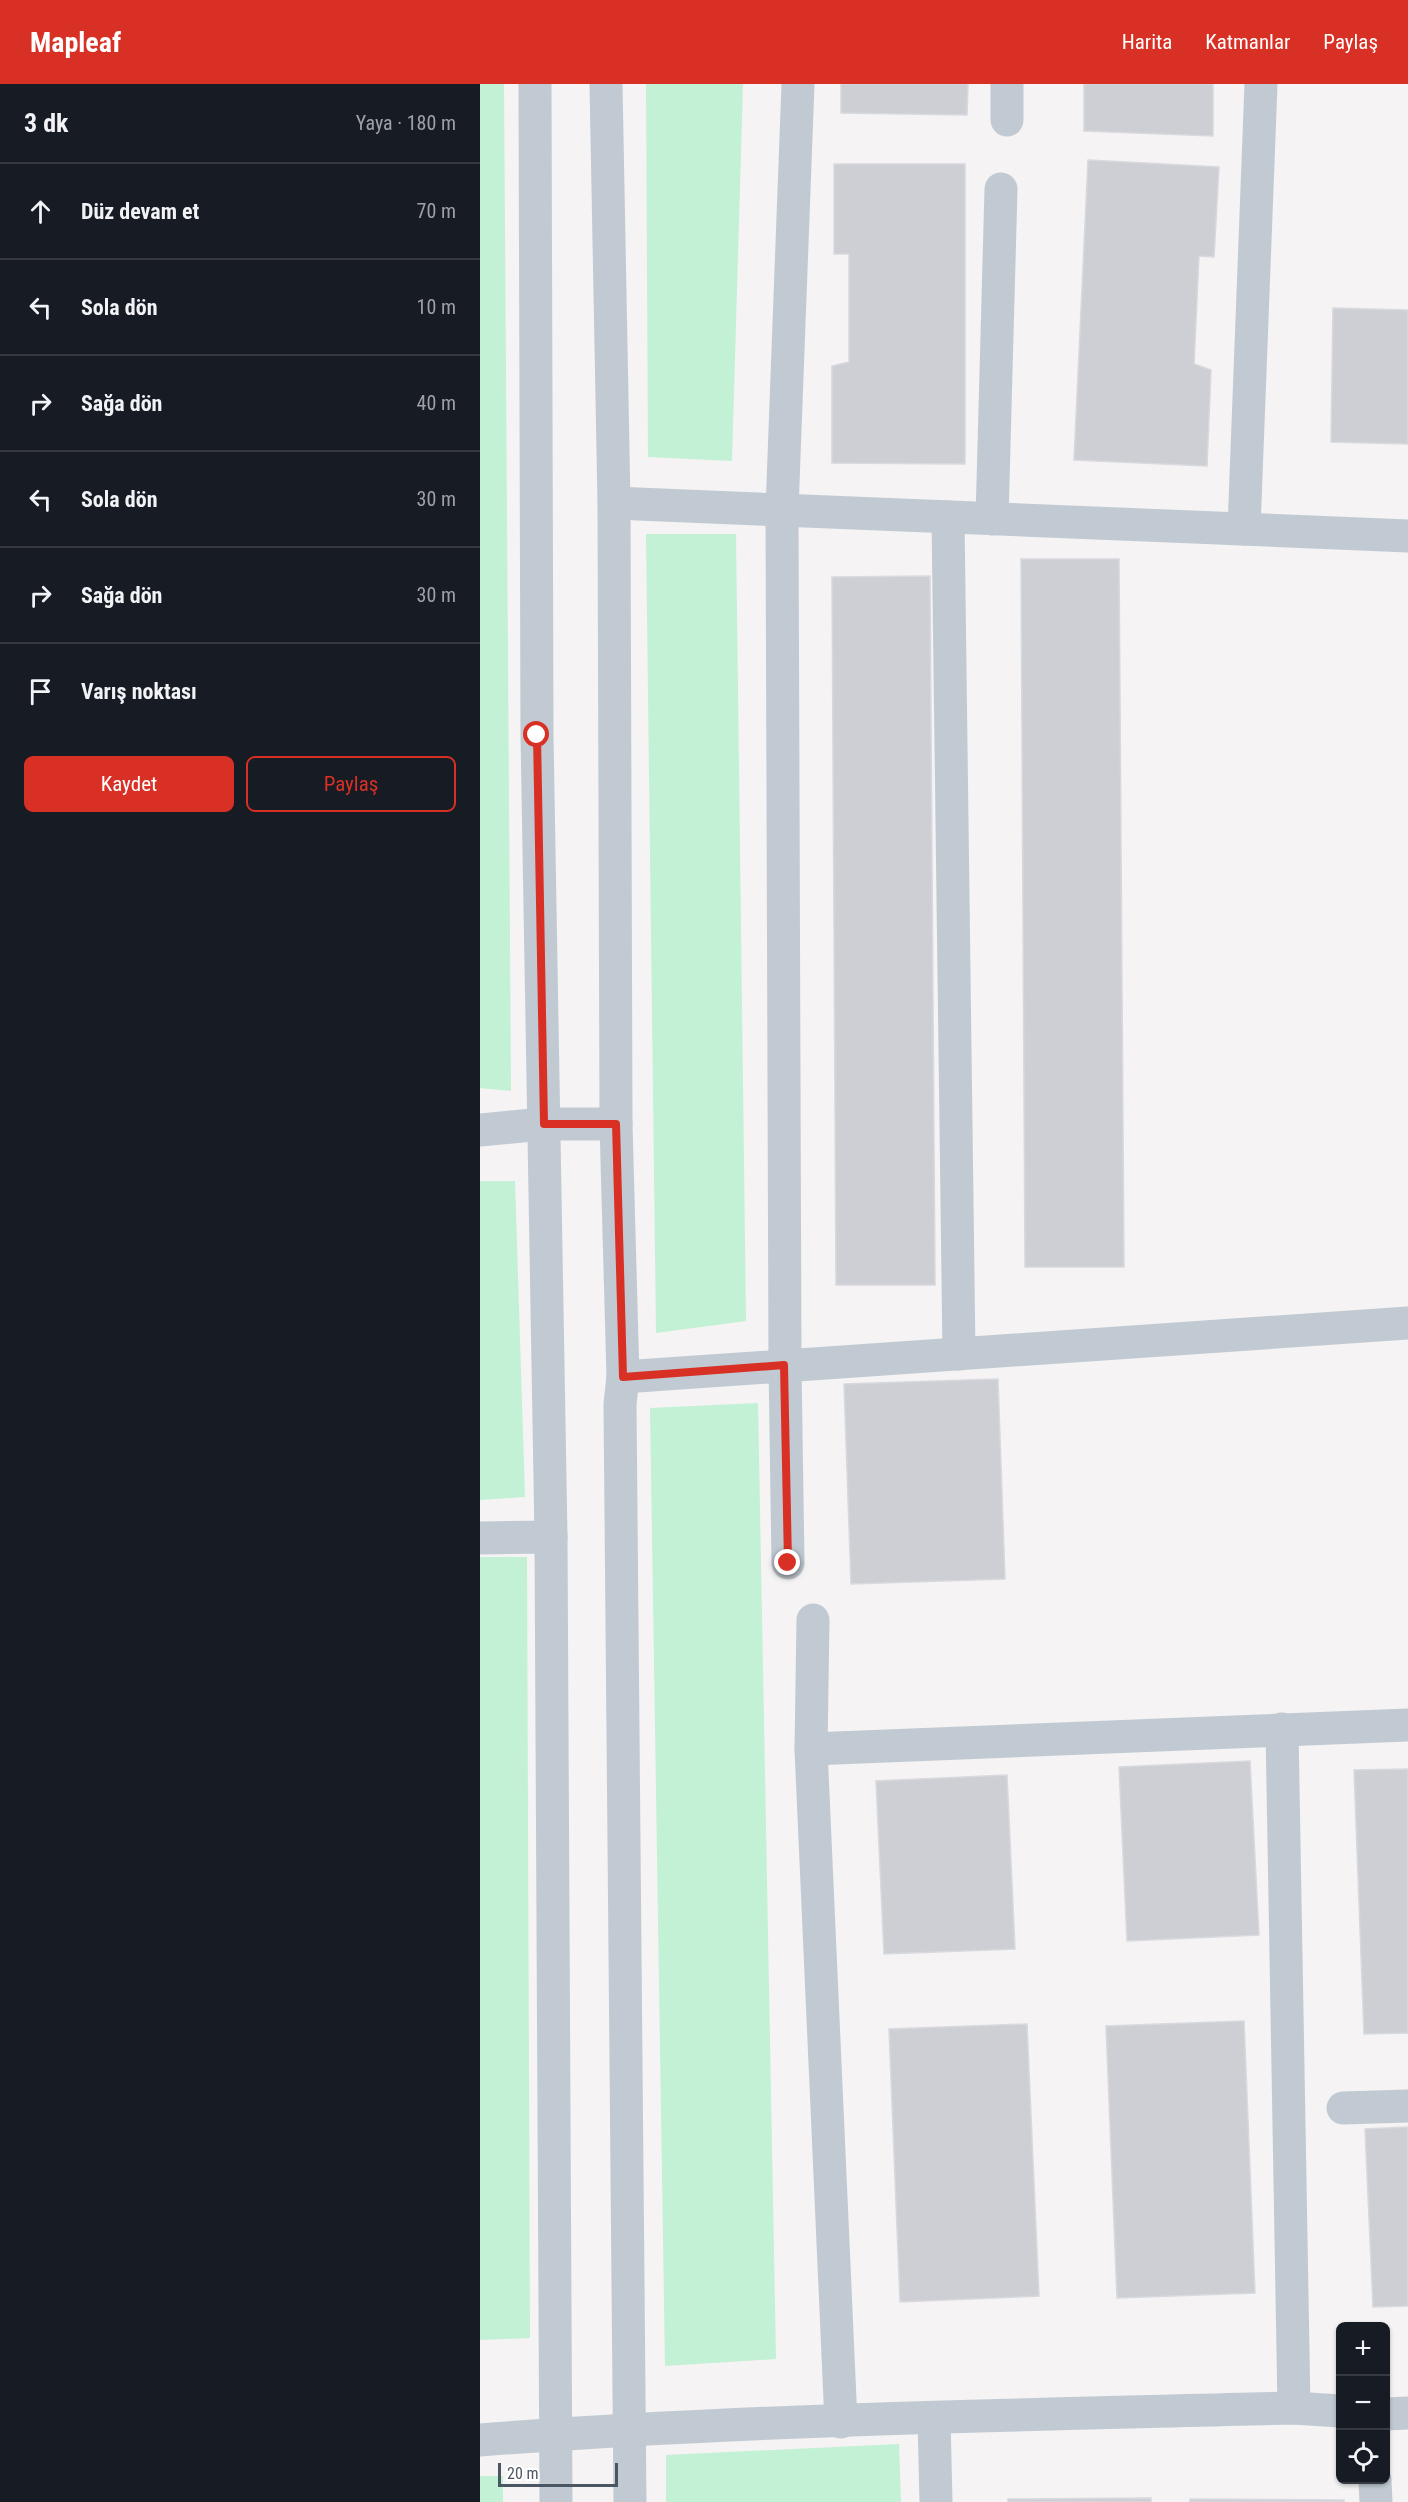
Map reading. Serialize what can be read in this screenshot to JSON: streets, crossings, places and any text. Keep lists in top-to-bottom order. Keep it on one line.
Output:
{"scale_bar":"20 m","page":{"header":"Mapleaf","nav":["Harita","Katmanlar","Paylaş"],"heading":["3 dk","Yaya · 180 m"],"list":[["Düz devam et","70 m"],["Sola dön","10 m"],["Sağa dön","40 m"],["Sola dön","30 m"],["Sağa dön","30 m"],"Varış noktası"],"buttons":["Kaydet","Paylaş"],"map_buttons":["+","−"],"scale":"20 m"}}
